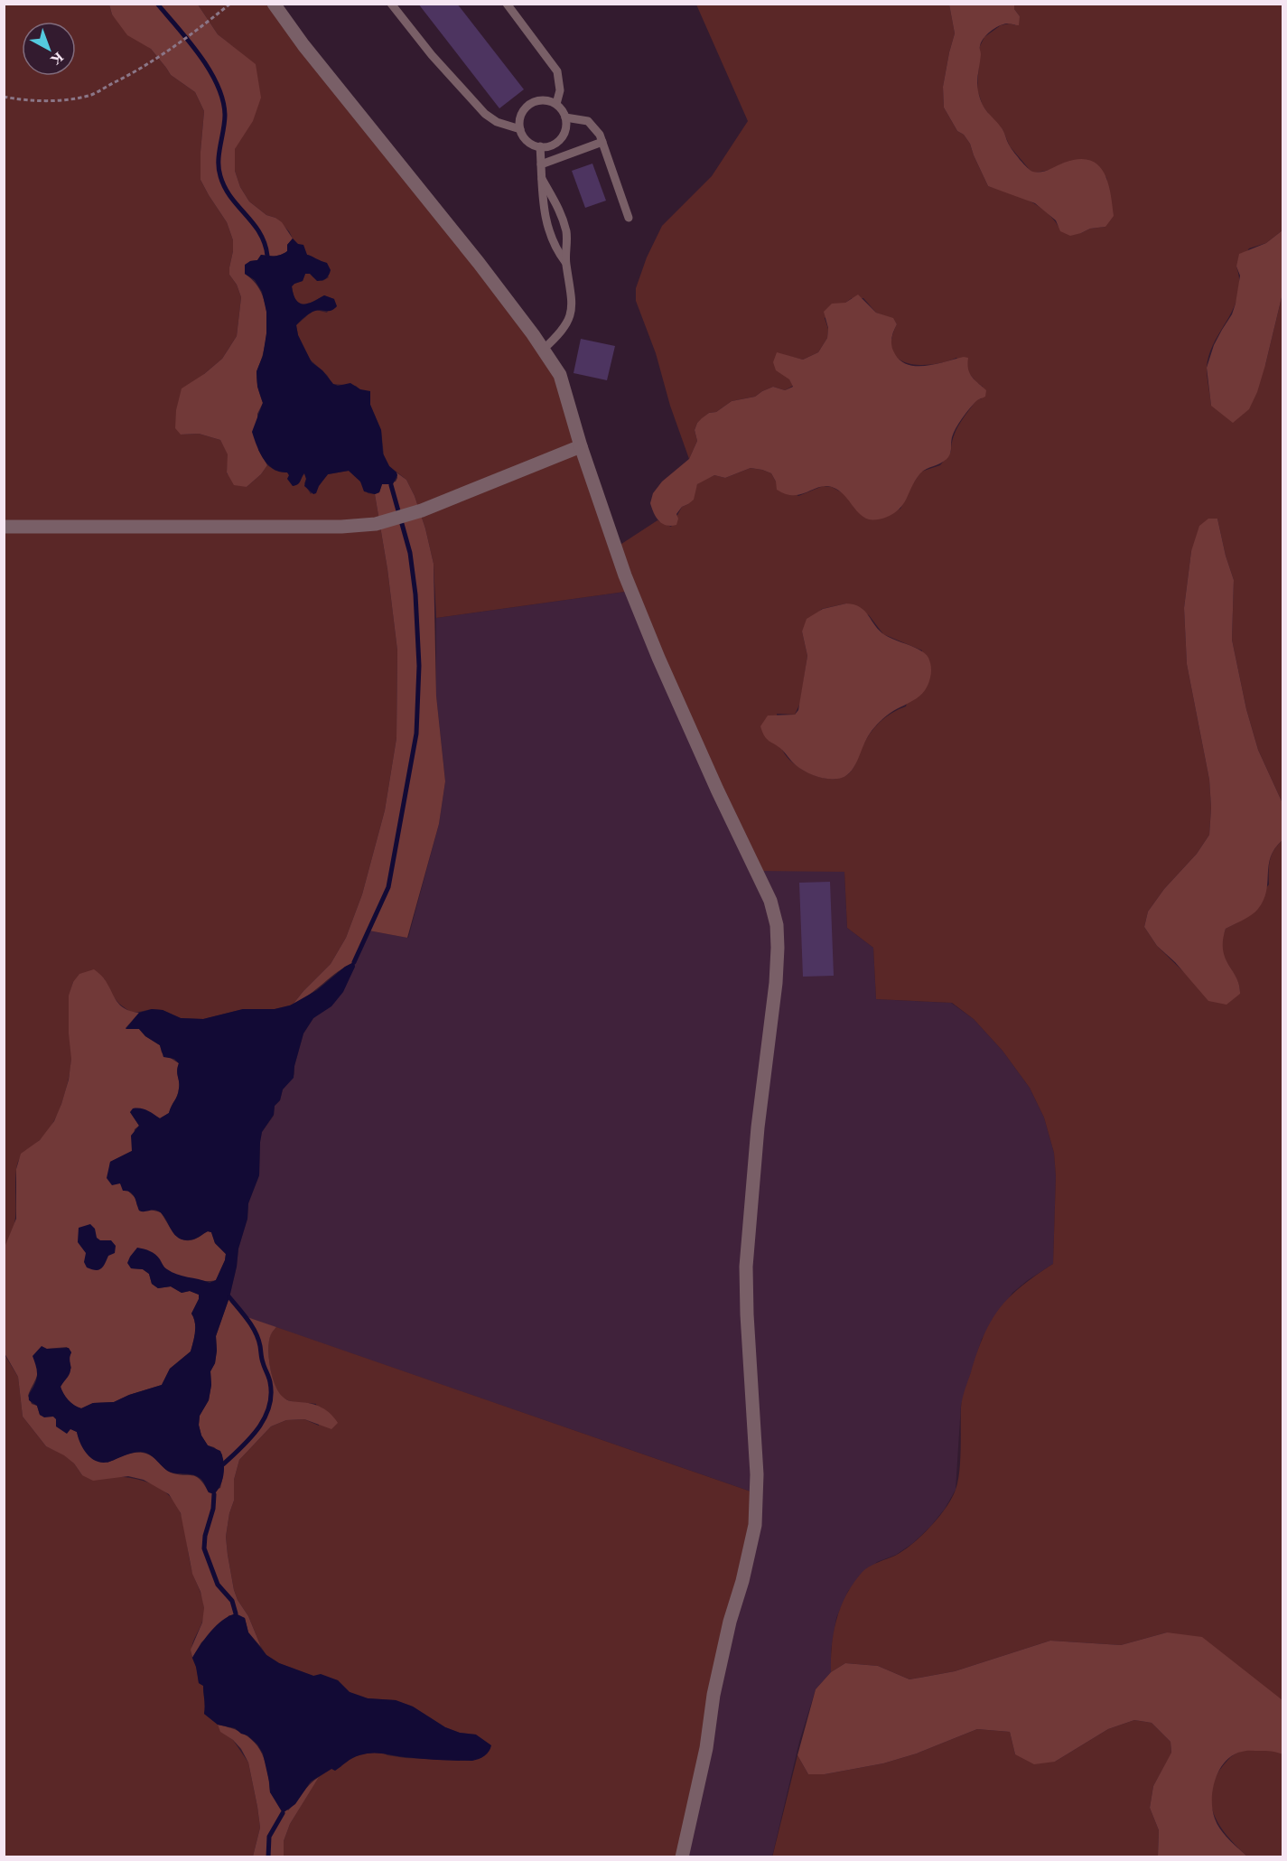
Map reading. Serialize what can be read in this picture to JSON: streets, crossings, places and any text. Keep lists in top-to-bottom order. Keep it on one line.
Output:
{"north":"bottom right"}
